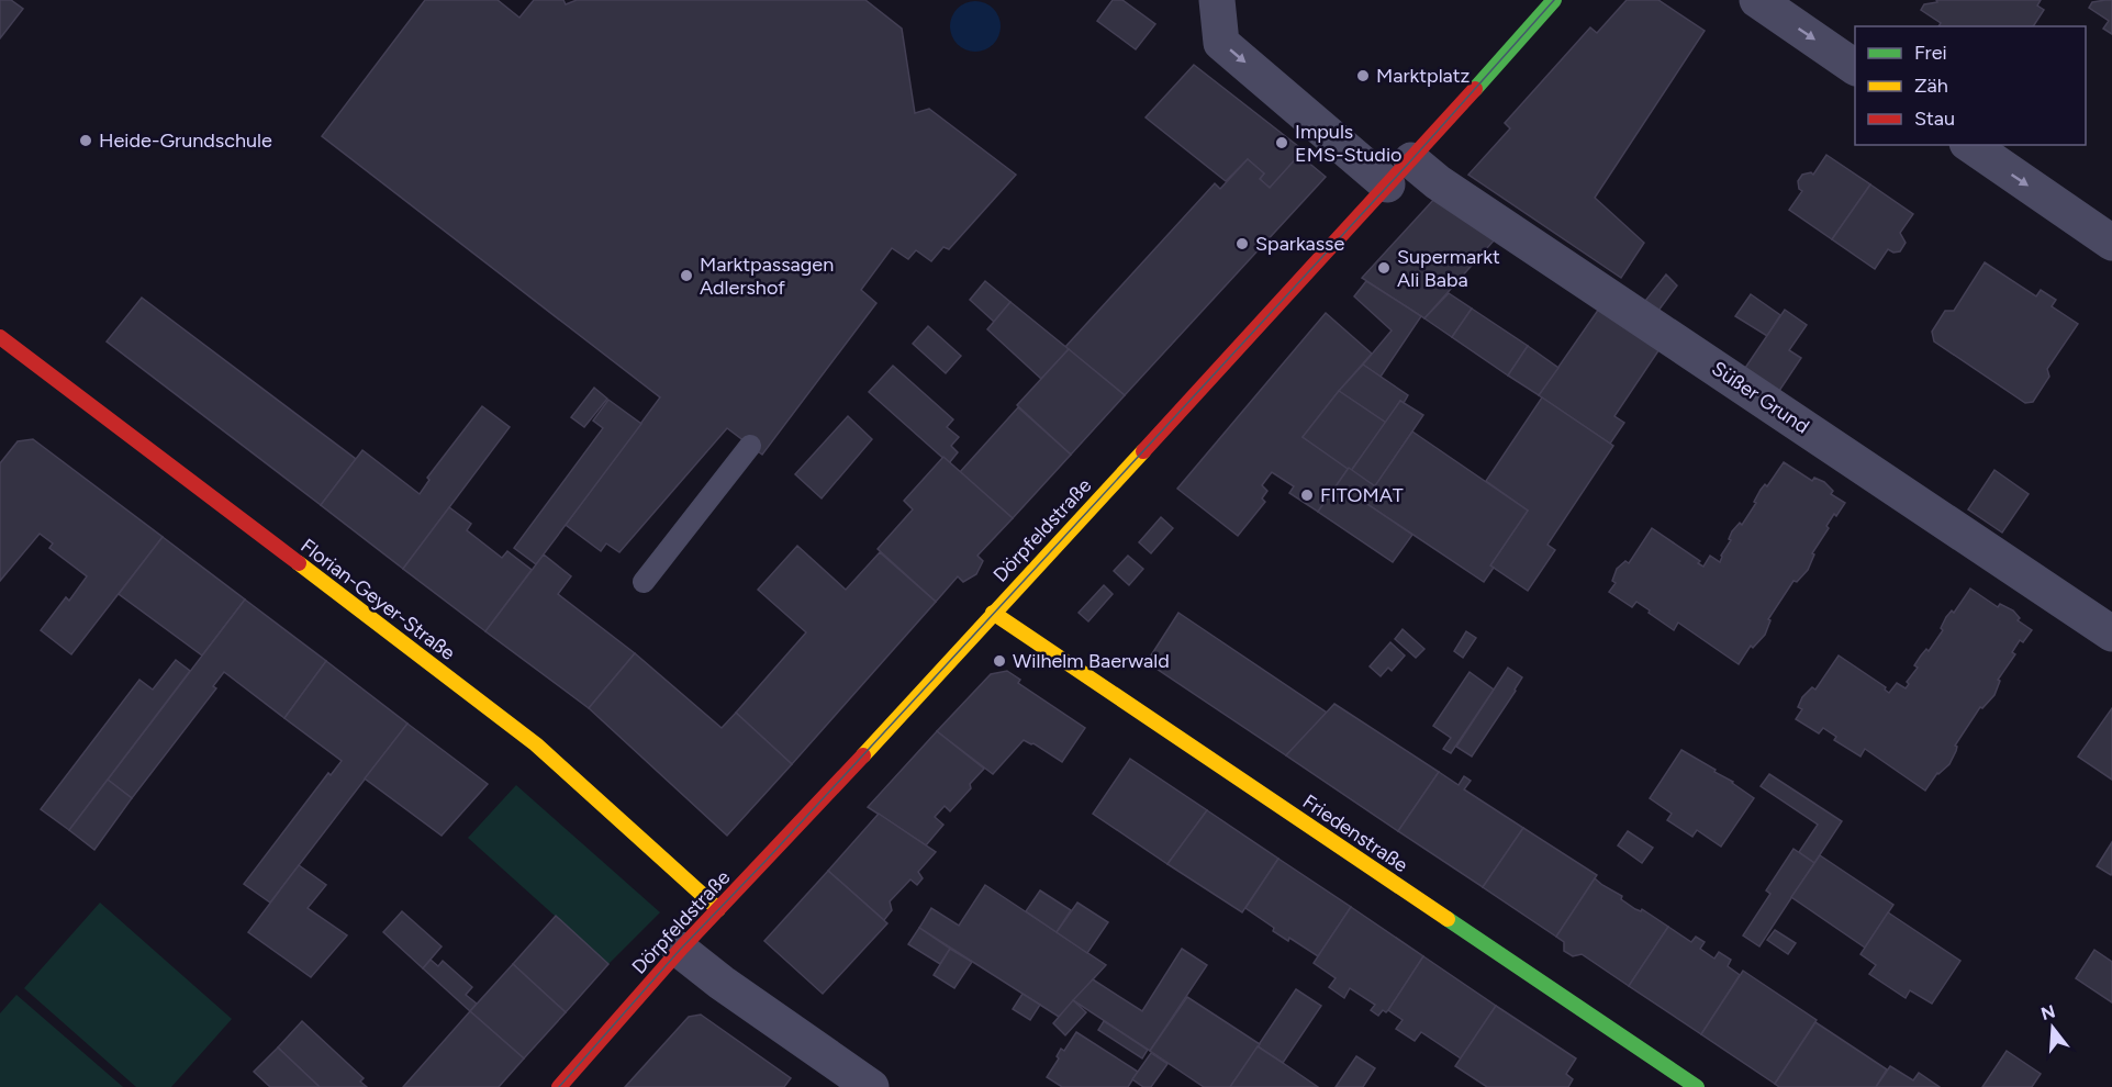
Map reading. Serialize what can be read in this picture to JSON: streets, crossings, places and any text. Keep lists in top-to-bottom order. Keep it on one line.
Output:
{"streets":{"street":["Süßer Grund","Dörpfeldstraße","Florian-Geyer-Straße","Friedenstraße"]},"crossings":[["Süßer Grund","Dörpfeldstraße"],["Dörpfeldstraße","Florian-Geyer-Straße"],["Dörpfeldstraße","Friedenstraße"]],"places":["Marktplatz","Heide-Grundschule","Impuls EMS-Studio","Sparkasse","Supermarkt Ali Baba","Marktpassagen Adlershof","FITOMAT","Wilhelm Baerwald"],"legend":["Frei","Zäh","Stau"],"north":"top"}
